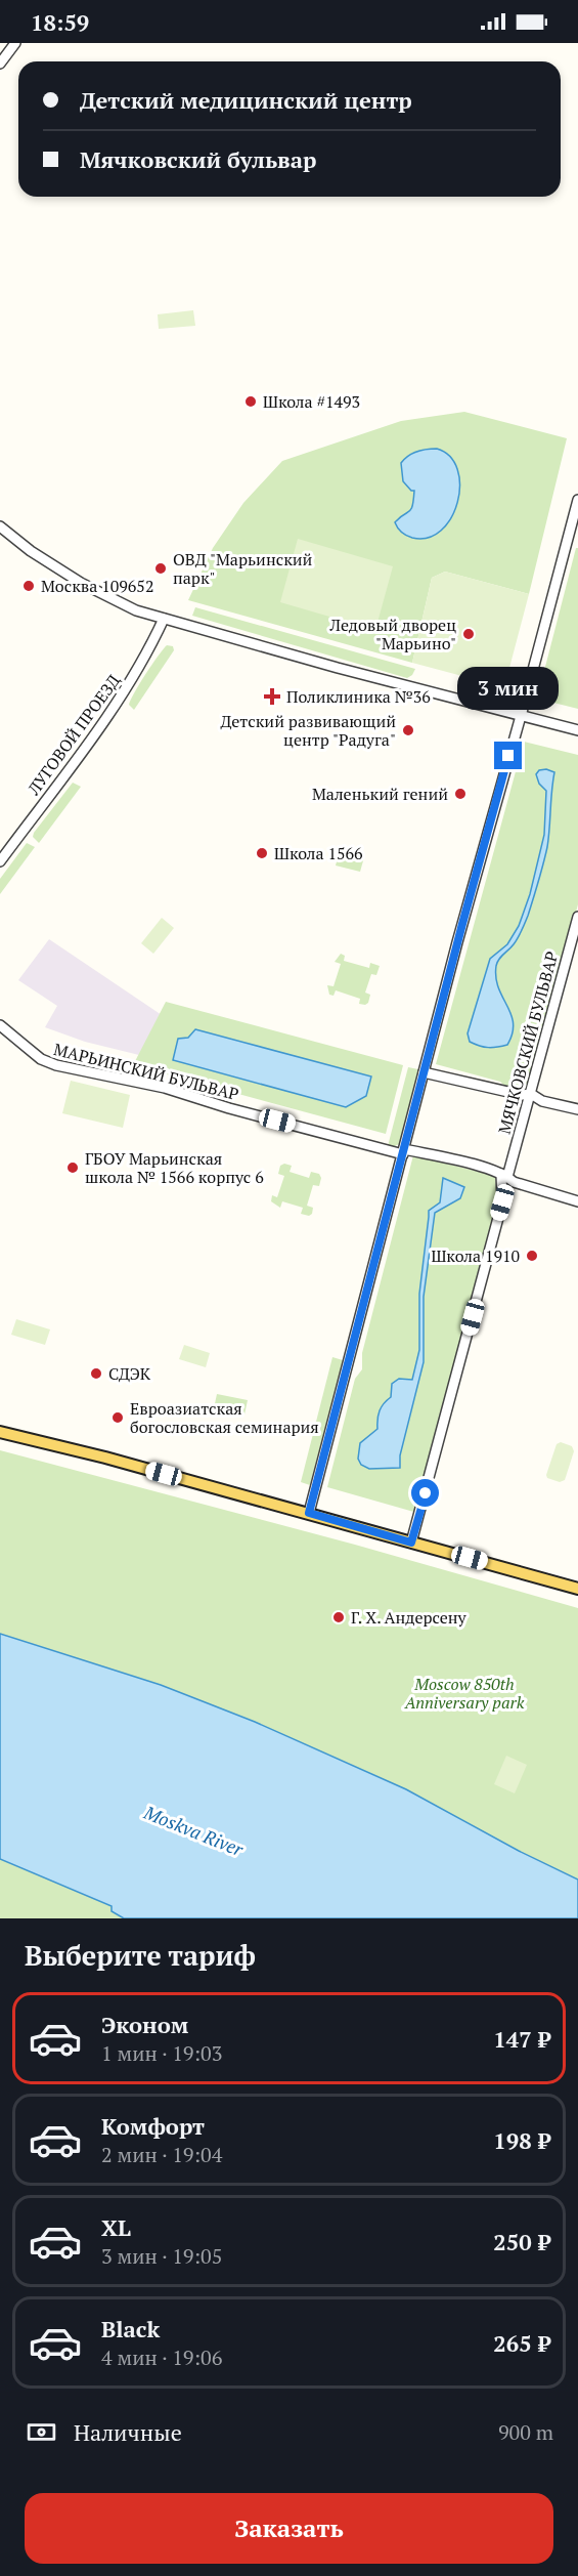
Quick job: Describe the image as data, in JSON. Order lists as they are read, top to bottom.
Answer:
{
  "streets": {
    "street": ["ЛУГОВОЙ ПРОЕЗД", "МЯЧКОВСКИЙ БУЛЬВАР", "МАРЬИНСКИЙ БУЛЬВАР"]
  },
  "crossings": [
    ["МЯЧКОВСКИЙ БУЛЬВАР", "МАРЬИНСКИЙ БУЛЬВАР"]
  ],
  "water": ["Moskva River"],
  "parks": ["Moscow 850th Anniversary park"],
  "places": {
    "other": [
      "Школа #1493",
      "ОВД \"Марьинский парк\"",
      "Москва 109652",
      "Ледовый дворец \"Марьино\"",
      "Детский развивающий центр \"Радуга\"",
      "Маленький гений",
      "Школа 1566",
      "ГБОУ Марьинская школа № 1566 корпус 6",
      "Школа 1910",
      "СДЭК",
      "Евроазиатская богословская семинария",
      "Г. Х. Андерсену"
    ],
    "health": ["Поликлиника №36"]
  },
  "page": {
    "status": "18:59",
    "banner": ["Детский медицинский центр", "Мячковский бульвар"],
    "bubble": "3 мин",
    "heading": "Выберите тариф",
    "list": [
      {
        "name": "Эконом",
        "note": "1 мин · 19:03",
        "value": "147 ₽"
      },
      {
        "name": "Комфорт",
        "note": "2 мин · 19:04",
        "value": "198 ₽"
      },
      {
        "name": "XL",
        "note": "3 мин · 19:05",
        "value": "250 ₽"
      },
      {
        "name": "Black",
        "note": "4 мин · 19:06",
        "value": "265 ₽"
      }
    ],
    "pay": ["Наличные", "900 m"],
    "buttons": "Заказать"
  }
}
